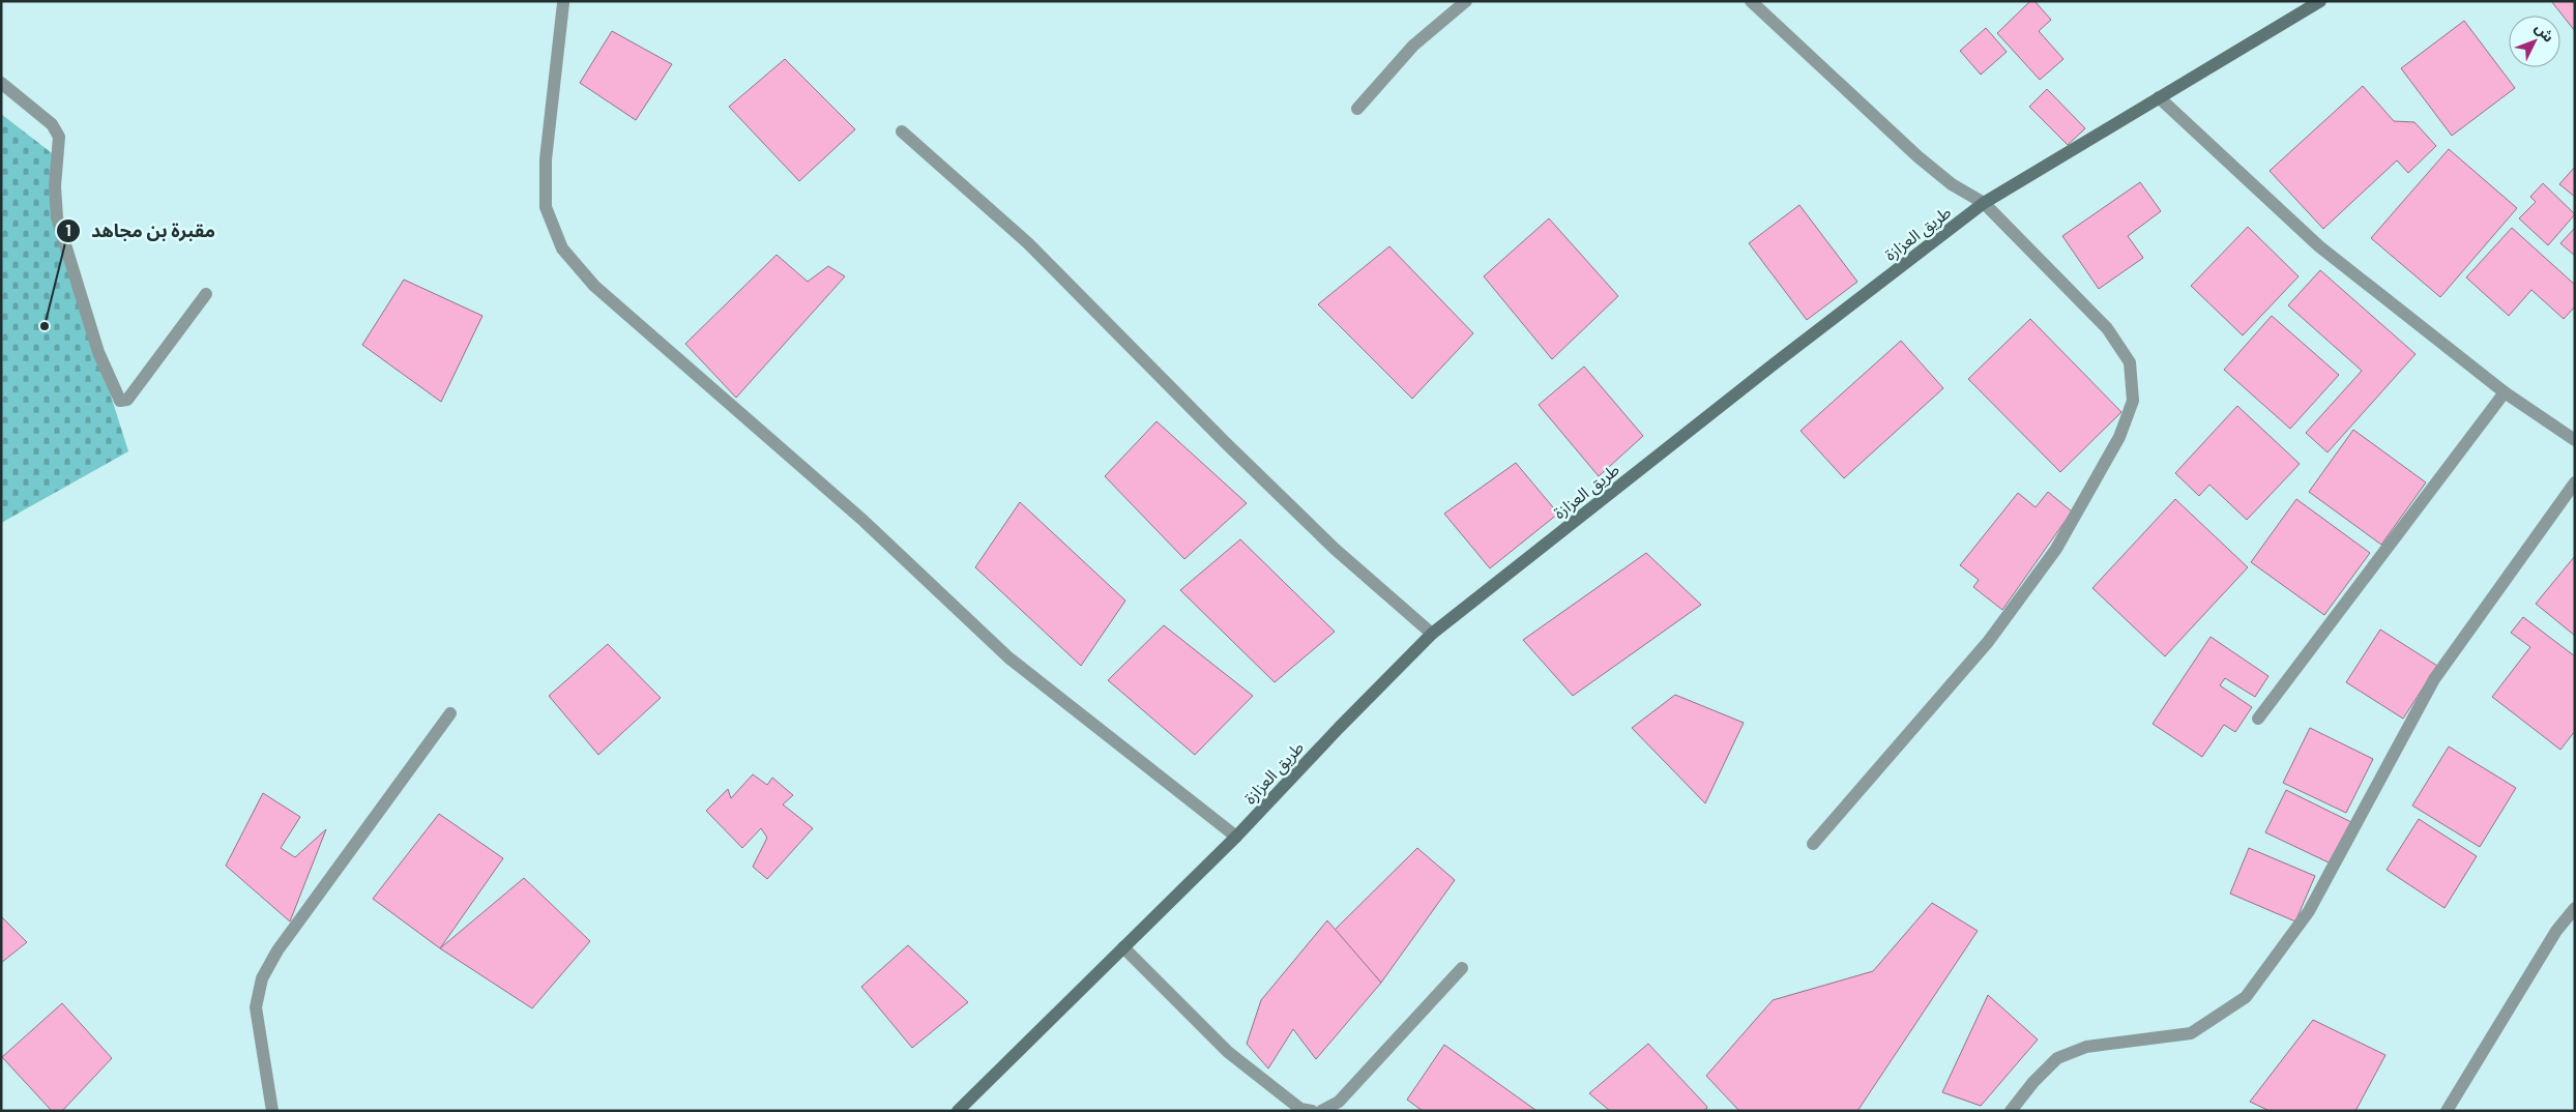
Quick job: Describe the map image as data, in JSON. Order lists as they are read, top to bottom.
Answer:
{
  "streets": {
    "street": ["طريق العزازة"]
  },
  "places": ["مقبرة بن مجاهد"],
  "north": "top right"
}
